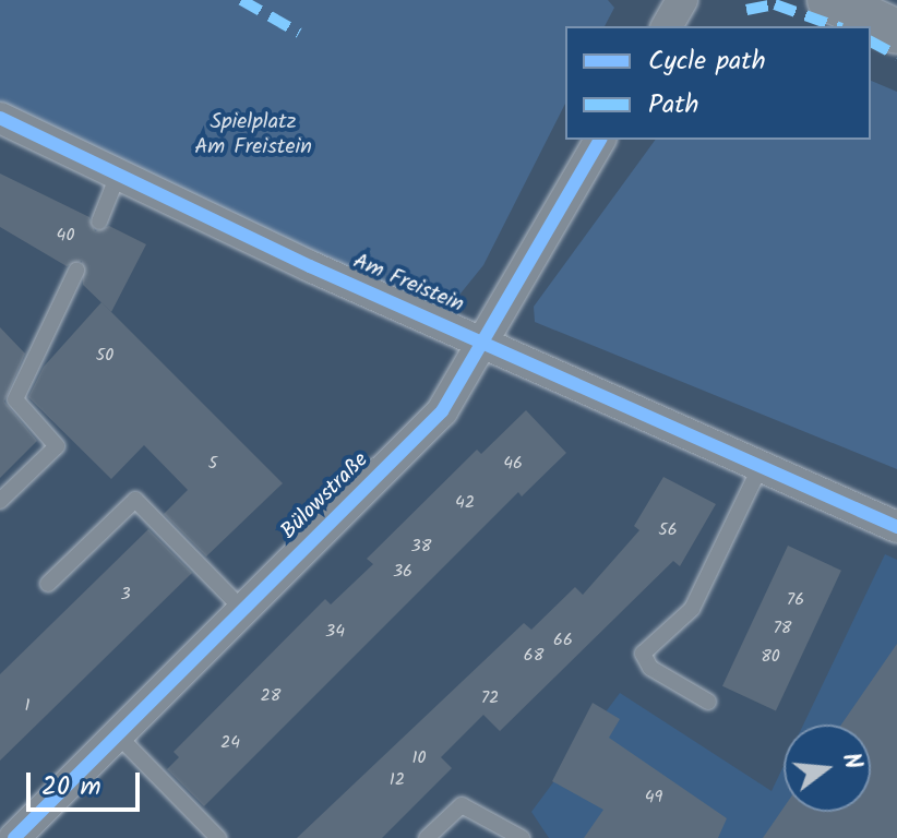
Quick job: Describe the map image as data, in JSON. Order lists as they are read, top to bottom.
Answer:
{
  "streets": {
    "street": ["Am Freistein", "Bülowstraße"]
  },
  "crossings": [
    ["Am Freistein", "Bülowstraße"]
  ],
  "parks": ["Spielplatz Am Freistein"],
  "house_numbers": [
    "40",
    "50",
    "5",
    "46",
    "42",
    "56",
    "38",
    "36",
    "3",
    "76",
    "78",
    "34",
    "66",
    "68",
    "80",
    "28",
    "72",
    "1",
    "24",
    "10",
    "12",
    "49"
  ],
  "legend": ["Cycle path", "Path"],
  "scale_bar": "20 m",
  "north": "right"
}
